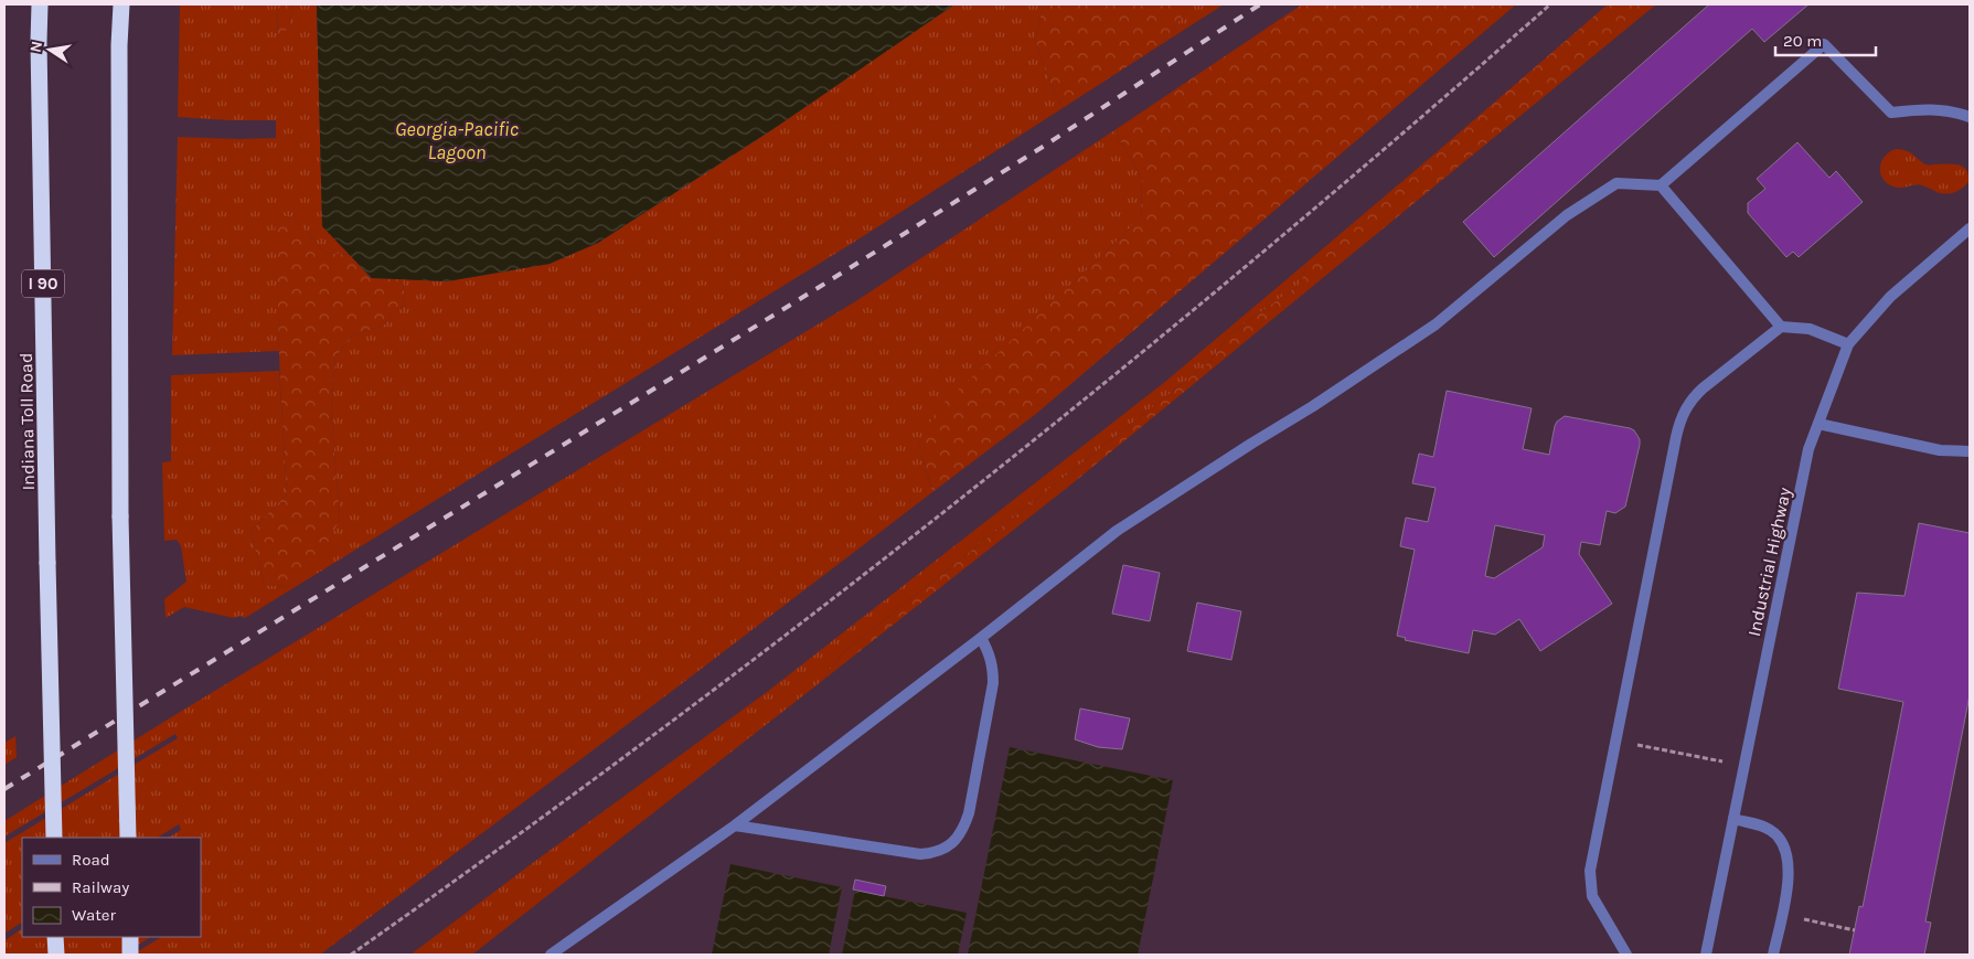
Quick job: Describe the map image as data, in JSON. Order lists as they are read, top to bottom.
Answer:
{
  "streets": {
    "highway": ["I 90", "Indiana Toll Road"],
    "street": ["Industrial Highway"]
  },
  "water": ["Georgia-Pacific Lagoon"],
  "legend": ["Road", "Railway", "Water"],
  "scale_bar": "20 m",
  "north": "left"
}
